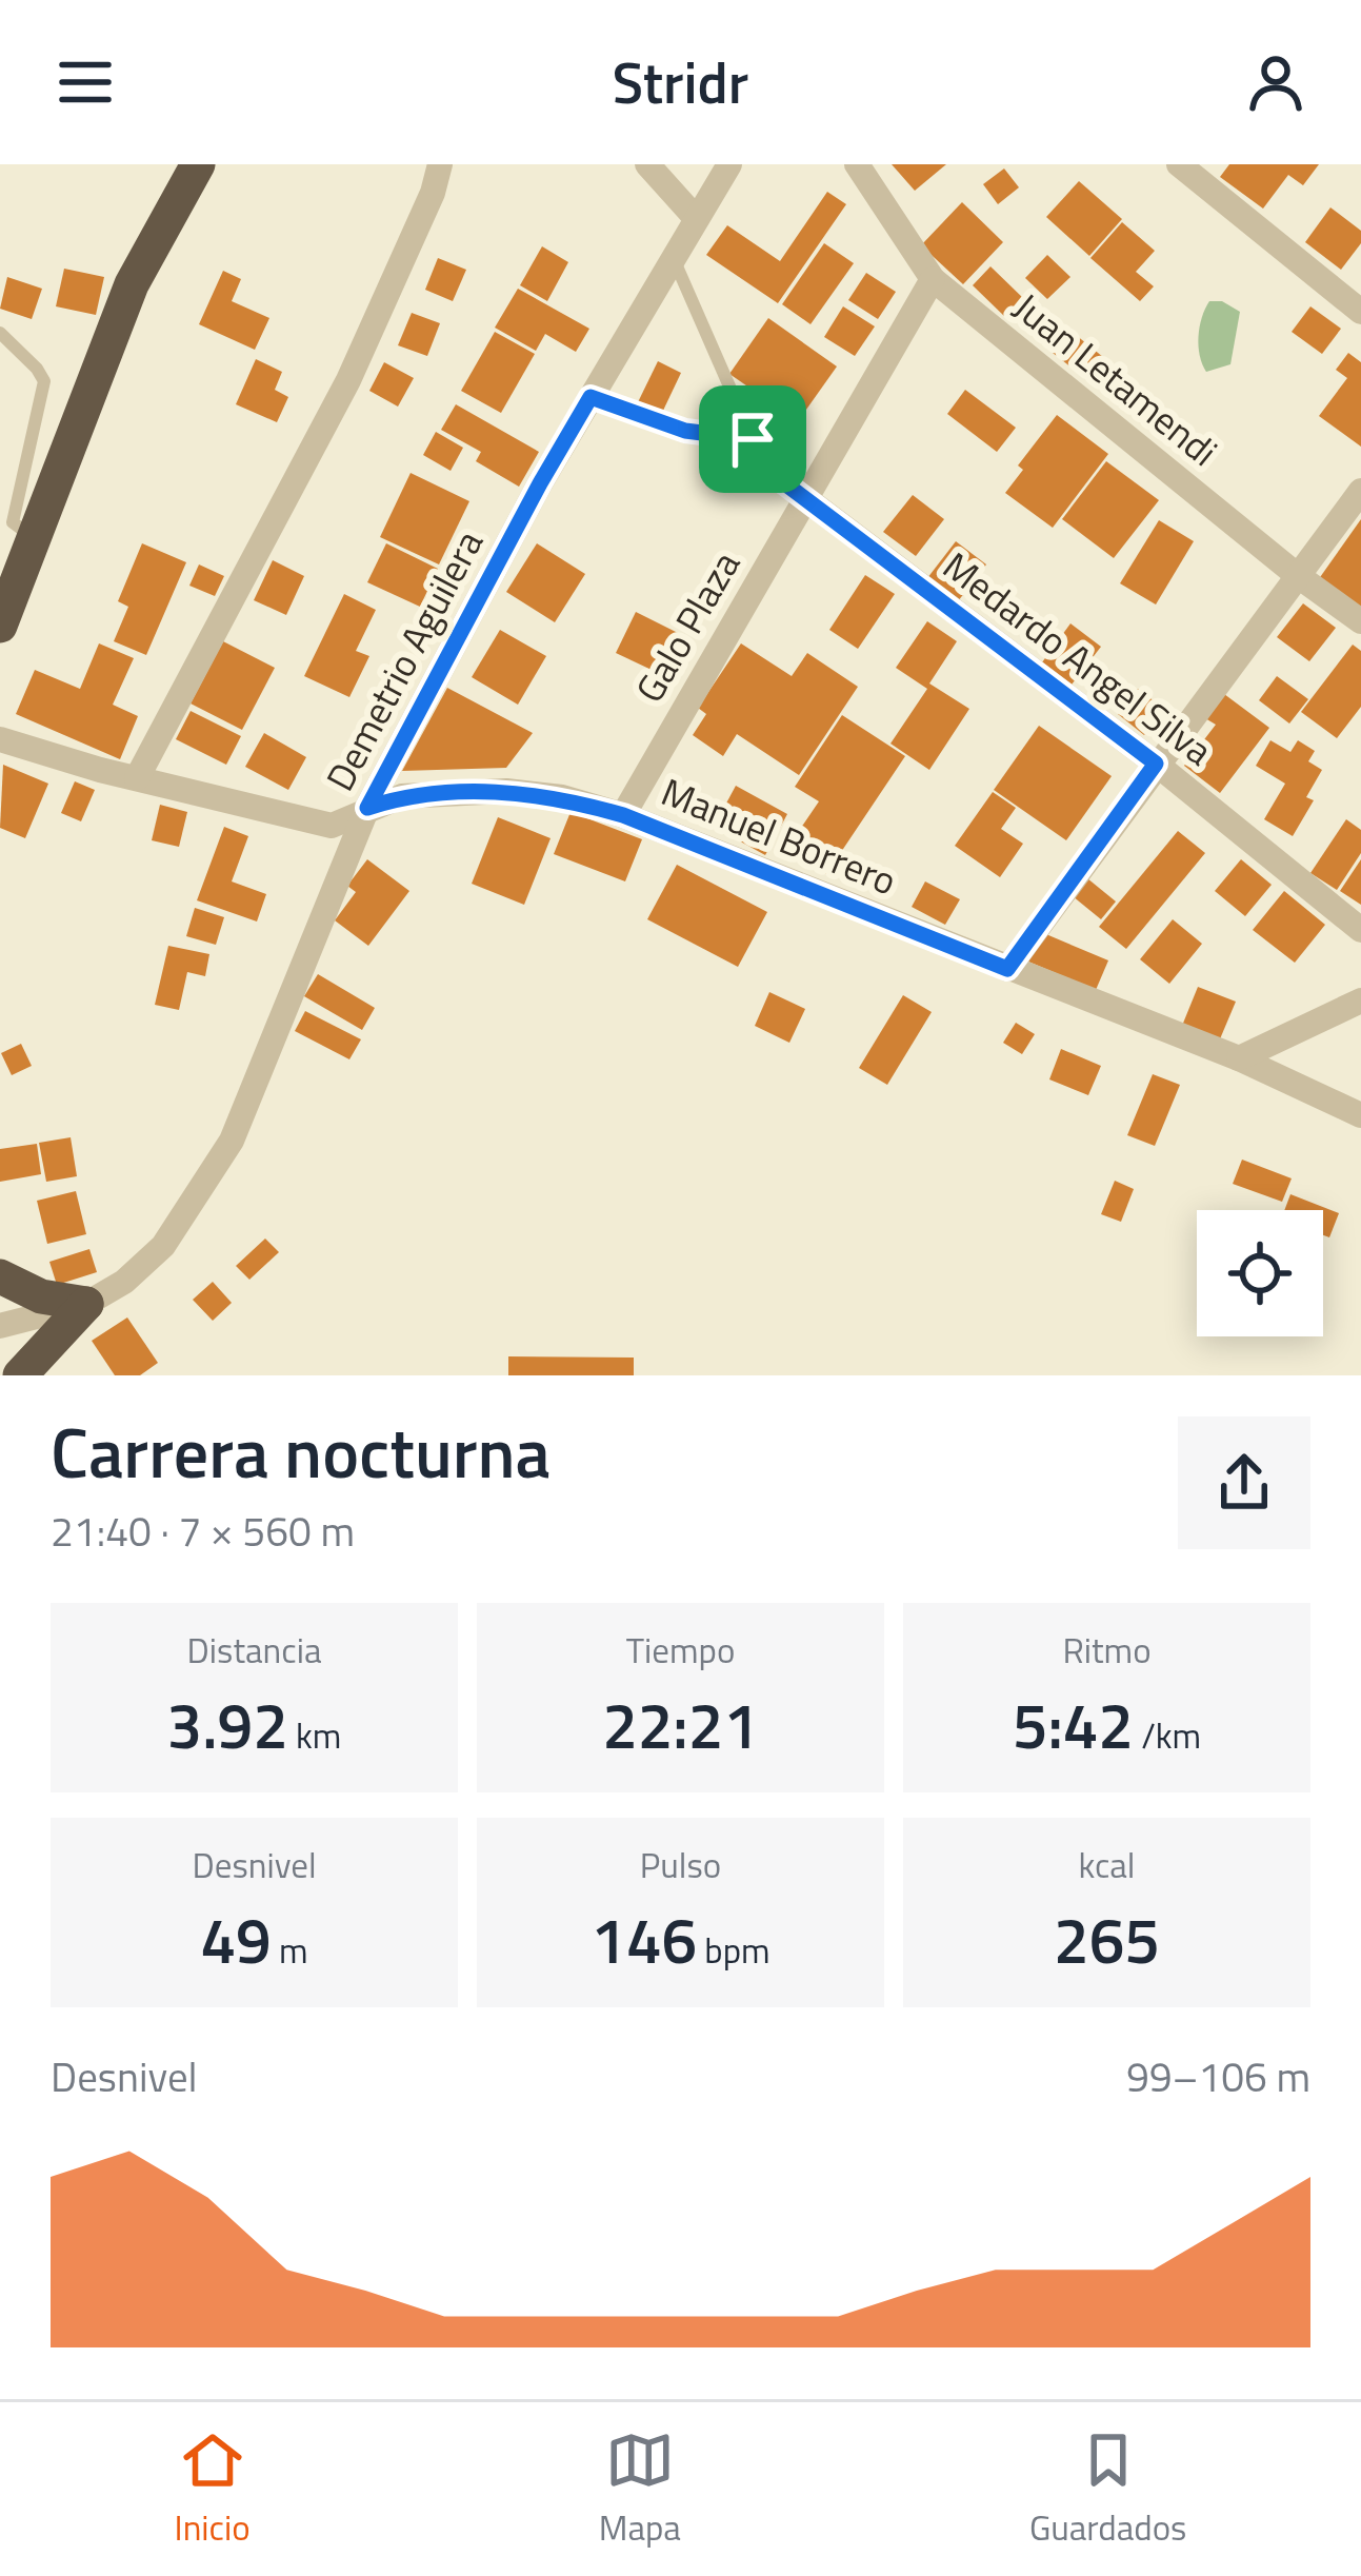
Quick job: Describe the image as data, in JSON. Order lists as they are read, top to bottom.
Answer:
{
  "streets": {
    "street": [
      "Juan Letamendi",
      "Galo Plaza",
      "Medardo Angel Silva",
      "Demetrio Aguilera",
      "Manuel Borrero"
    ]
  },
  "crossings": [
    ["Juan Letamendi", "Galo Plaza"],
    ["Galo Plaza", "Medardo Angel Silva"],
    ["Galo Plaza", "Manuel Borrero"],
    ["Demetrio Aguilera", "Manuel Borrero"]
  ],
  "page": {
    "header": "Stridr",
    "heading": ["Carrera nocturna", "21:40 · 7 × 560 m"],
    "stats": [
      ["Distancia", "3.92 km"],
      ["Tiempo", "22:21"],
      ["Ritmo", "5:42 /km"],
      ["Desnivel", "49 m"],
      ["Pulso", "146 bpm"],
      ["kcal", "265"]
    ],
    "chart": ["Desnivel", "99–106 m"],
    "tabs": ["Inicio", "Mapa", "Guardados"]
  }
}
